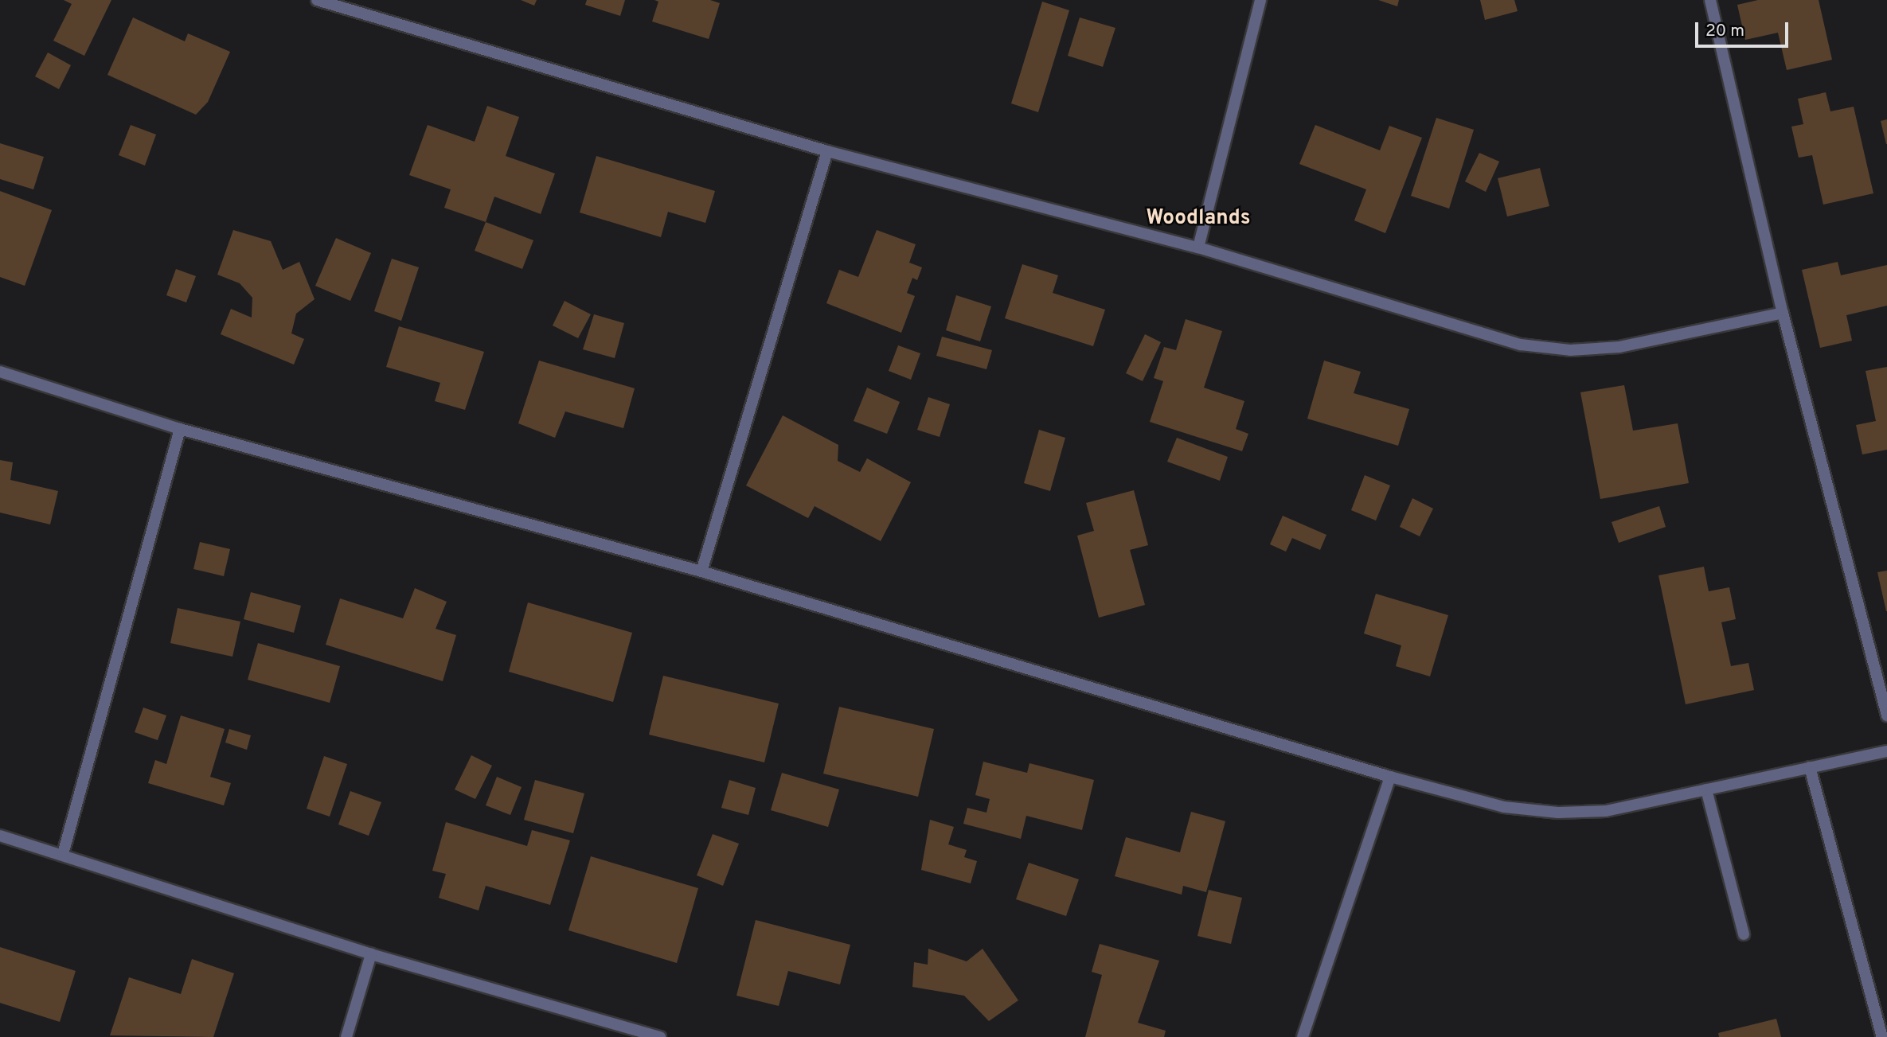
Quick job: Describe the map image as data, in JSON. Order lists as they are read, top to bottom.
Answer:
{
  "districts": ["Woodlands"],
  "scale_bar": "20 m"
}
